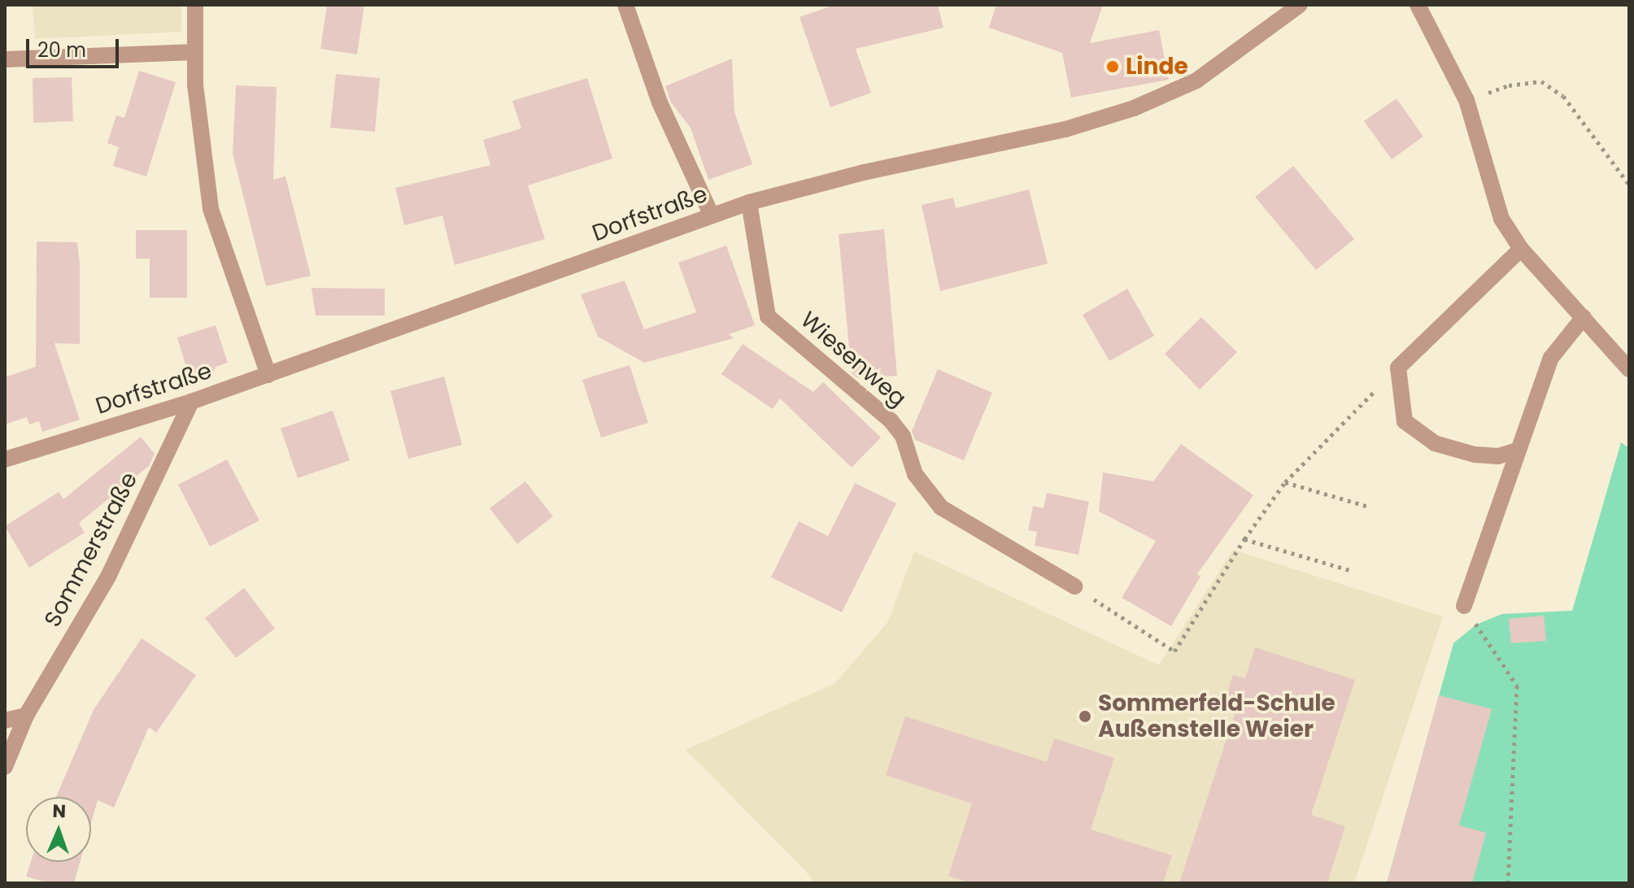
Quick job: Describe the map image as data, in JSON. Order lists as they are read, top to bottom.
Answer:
{
  "streets": {
    "street": ["Dorfstraße", "Wiesenweg", "Sommerstraße"]
  },
  "crossings": [
    ["Dorfstraße", "Wiesenweg"],
    ["Dorfstraße", "Sommerstraße"]
  ],
  "places": ["Linde", "Sommerfeld-Schule Außenstelle Weier"],
  "scale_bar": "20 m",
  "north": "top"
}
